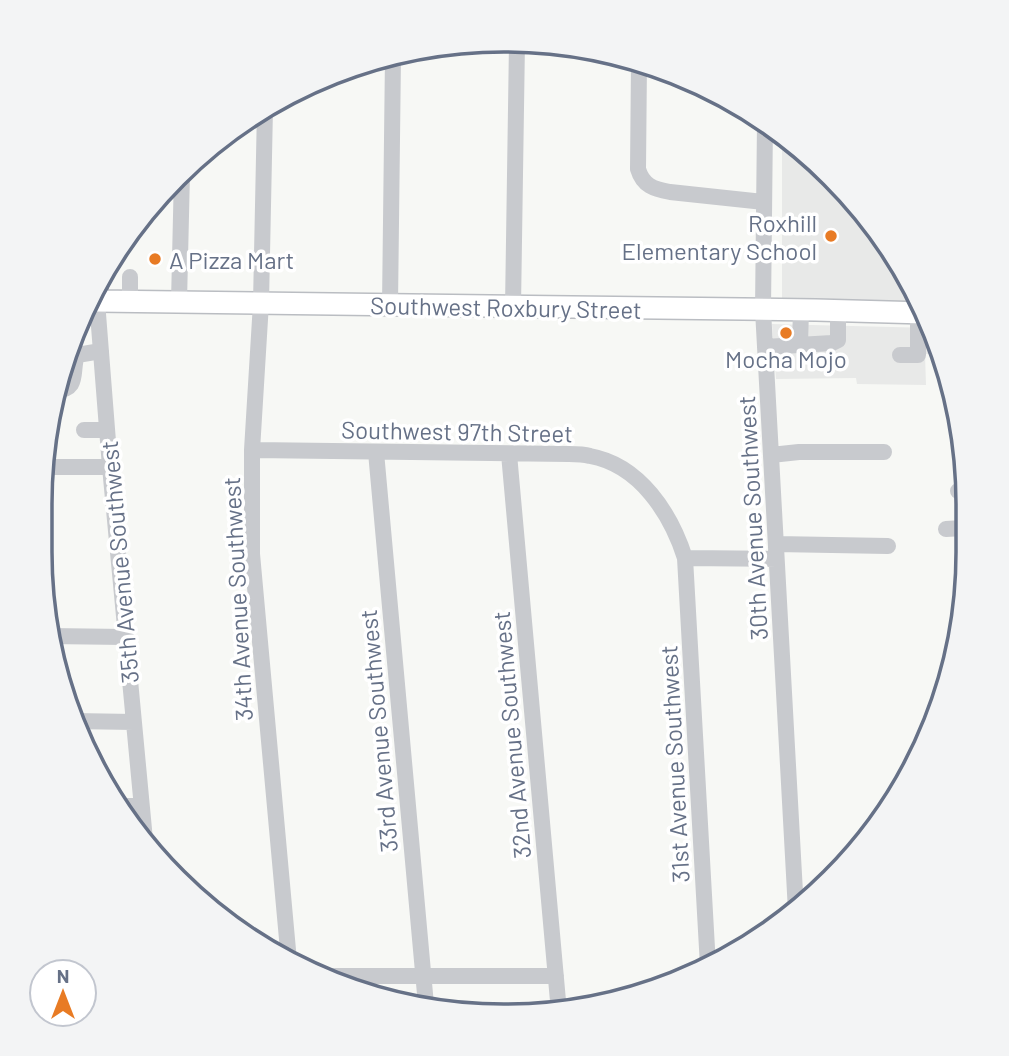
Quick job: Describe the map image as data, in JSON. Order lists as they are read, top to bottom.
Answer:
{
  "streets": {
    "main road": ["Southwest Roxbury Street"],
    "street": [
      "Southwest 97th Street",
      "30th Avenue Southwest",
      "35th Avenue Southwest",
      "34th Avenue Southwest",
      "33rd Avenue Southwest",
      "32nd Avenue Southwest",
      "31st Avenue Southwest"
    ]
  },
  "crossings": [
    ["Southwest Roxbury Street", "30th Avenue Southwest"],
    ["Southwest Roxbury Street", "34th Avenue Southwest"],
    ["Southwest 97th Street", "34th Avenue Southwest"],
    ["Southwest 97th Street", "33rd Avenue Southwest"],
    ["Southwest 97th Street", "32nd Avenue Southwest"],
    ["Southwest 97th Street", "31st Avenue Southwest"]
  ],
  "places": ["Roxhill Elementary School", "A Pizza Mart", "Mocha Mojo"],
  "north": "top"
}
